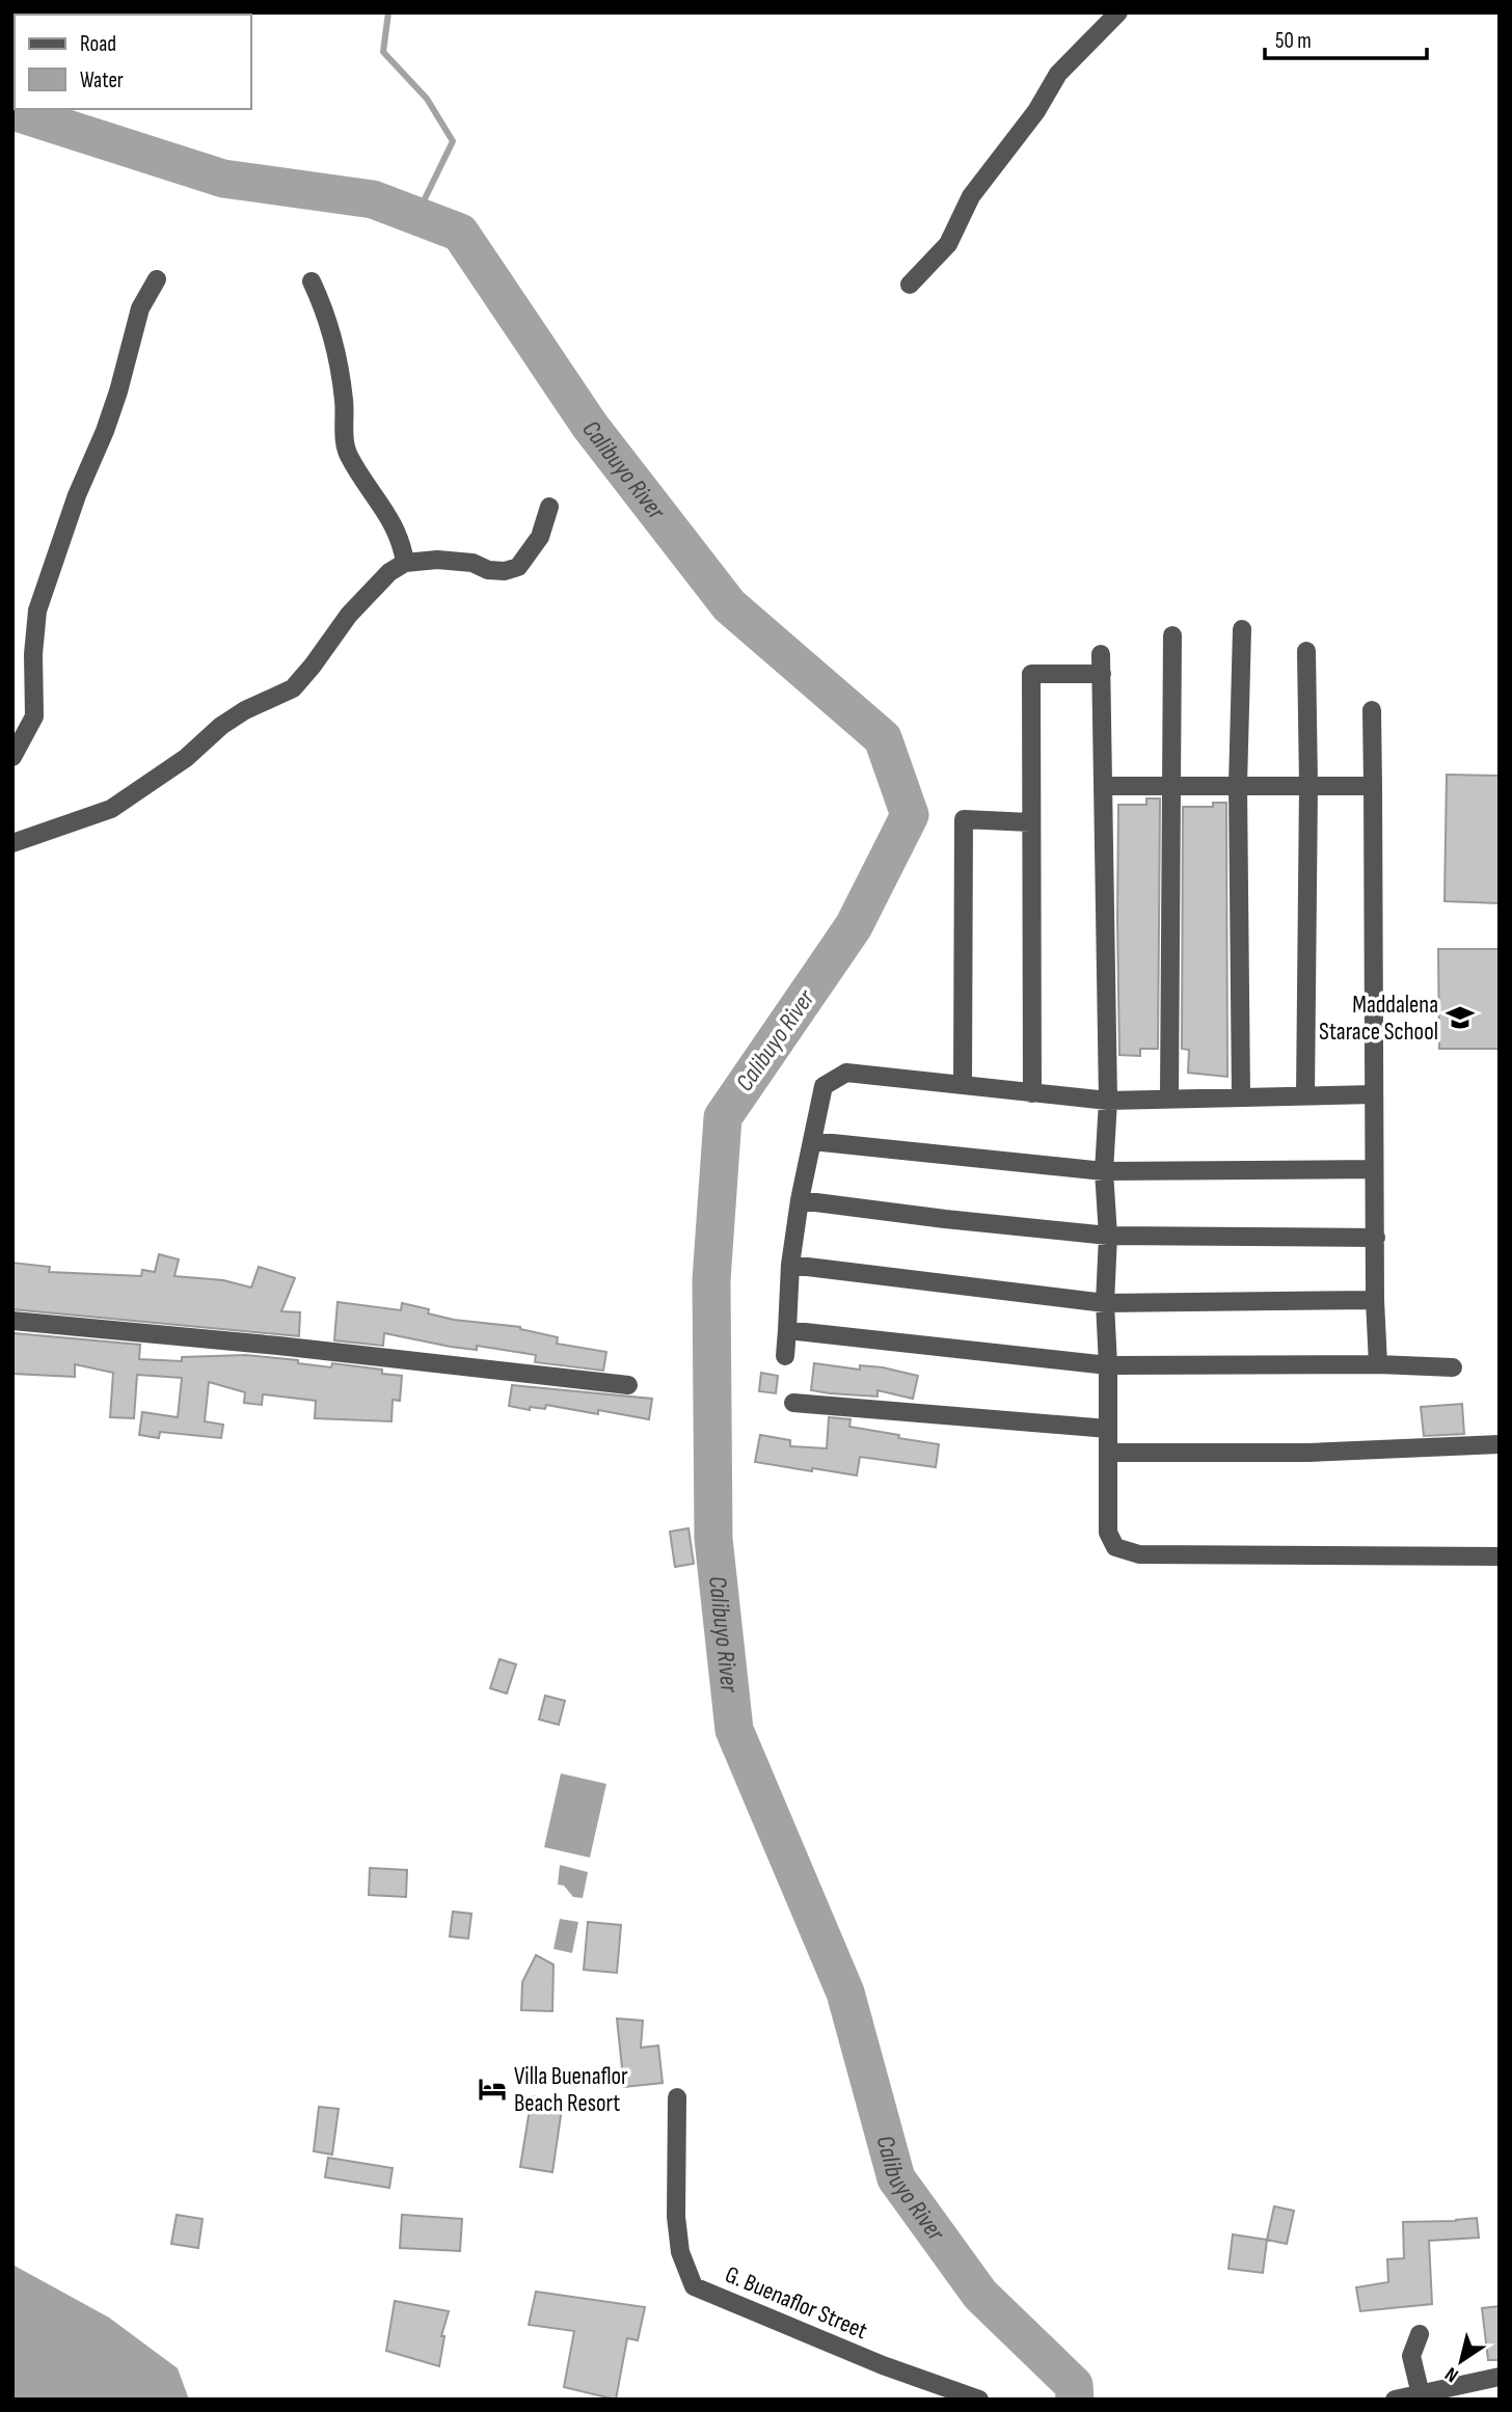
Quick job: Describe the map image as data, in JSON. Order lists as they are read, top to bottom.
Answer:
{
  "streets": {
    "street": ["G. Buenaflor Street"]
  },
  "water": ["Calibuyo River"],
  "places": {
    "school or university": ["Maddalena Starace School"],
    "hotel": ["Villa Buenaflor Beach Resort"]
  },
  "legend": ["Road", "Water"],
  "scale_bar": "50 m",
  "north": "bottom left"
}
